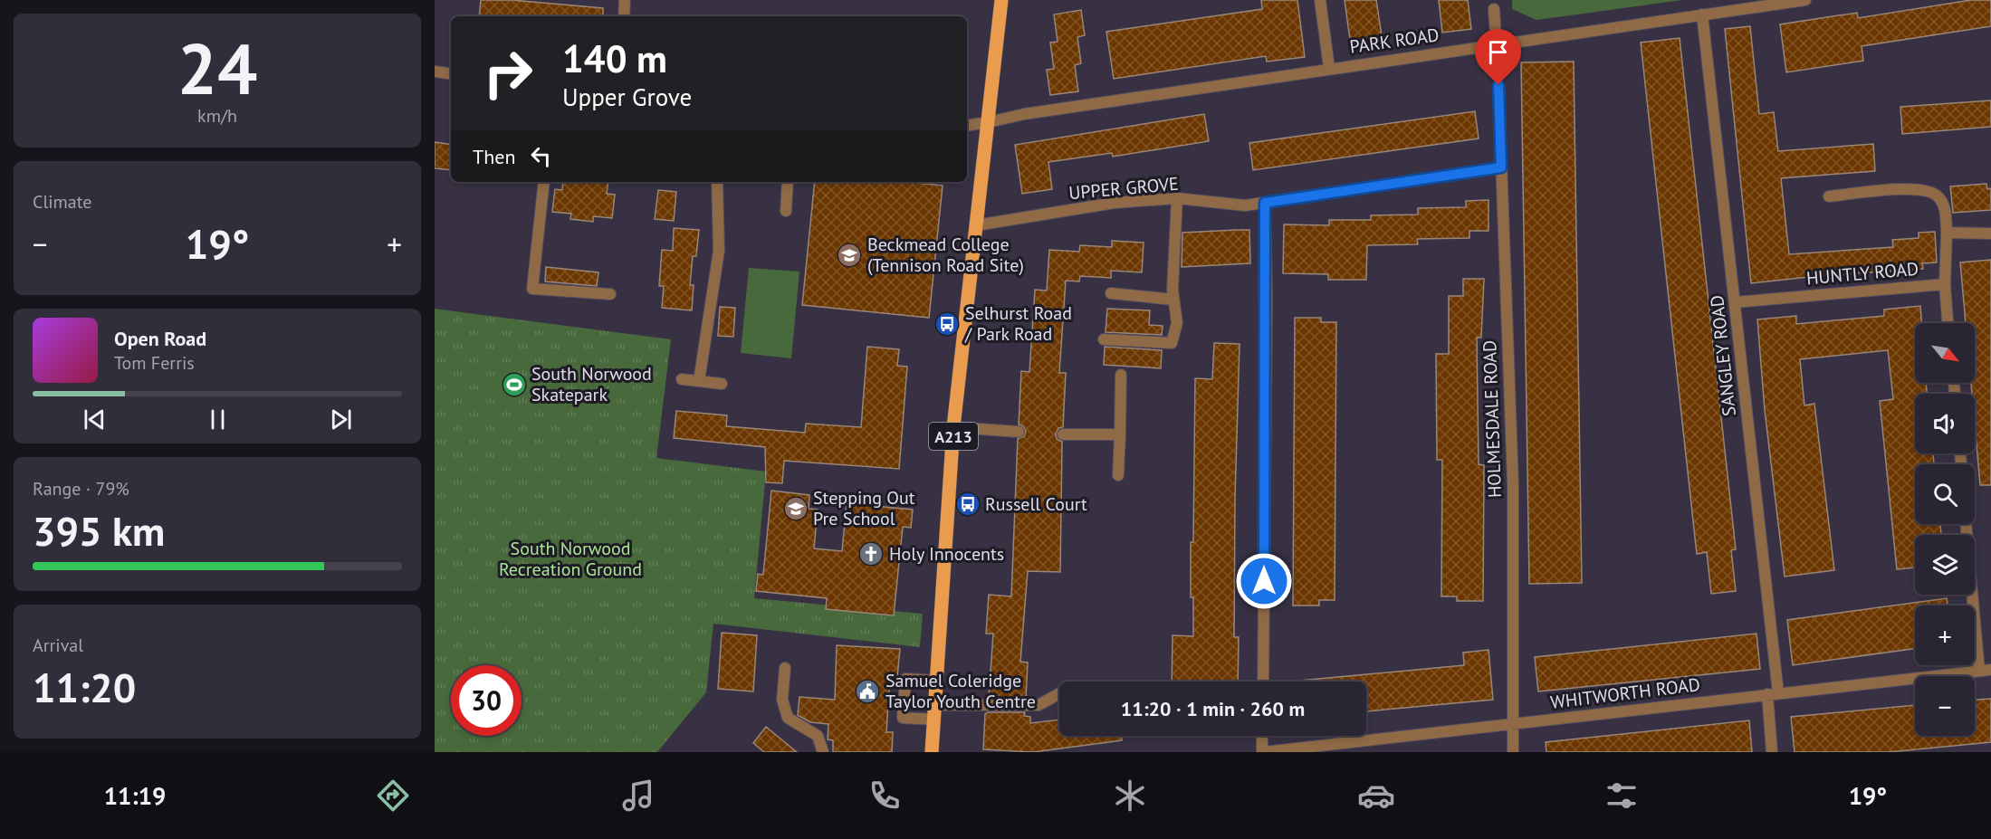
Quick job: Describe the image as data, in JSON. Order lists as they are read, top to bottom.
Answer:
{
  "streets": {
    "main road": ["A213"],
    "street": [
      "PARK ROAD",
      "UPPER GROVE",
      "HUNTLY ROAD",
      "SANGLEY ROAD",
      "HOLMESDALE ROAD",
      "WHITWORTH ROAD"
    ]
  },
  "crossings": [
    ["PARK ROAD", "SANGLEY ROAD"],
    ["PARK ROAD", "HOLMESDALE ROAD"],
    ["PARK ROAD", "A213"],
    ["UPPER GROVE", "HOLMESDALE ROAD"],
    ["UPPER GROVE", "A213"],
    ["HUNTLY ROAD", "SANGLEY ROAD"],
    ["SANGLEY ROAD", "WHITWORTH ROAD"],
    ["HOLMESDALE ROAD", "WHITWORTH ROAD"]
  ],
  "parks": ["South Norwood Recreation Ground"],
  "places": {
    "school or university": ["Beckmead College (Tennison Road Site)", "Stepping Out Pre School"],
    "bus stop": ["Selhurst Road / Park Road", "Russell Court"],
    "sports": ["South Norwood Skatepark"],
    "church": ["Holy Innocents"],
    "public building": ["Samuel Coleridge Taylor Youth Centre"]
  },
  "north": "bottom right",
  "page": {
    "tile": [
      ["24", "km/h"],
      "Climate",
      ["Range · 79%", "395 km"],
      ["Arrival", "11:20"]
    ],
    "turn": ["140 m", "Upper Grove"],
    "then": "Then",
    "heat": ["−", "19°", "+"],
    "song": ["Open Road", "Tom Ferris"],
    "map_buttons": ["+", "−"],
    "limit": "30",
    "trip": "11:20 · 1 min · 260 m",
    "tabs": ["11:19", "19°"]
  }
}
